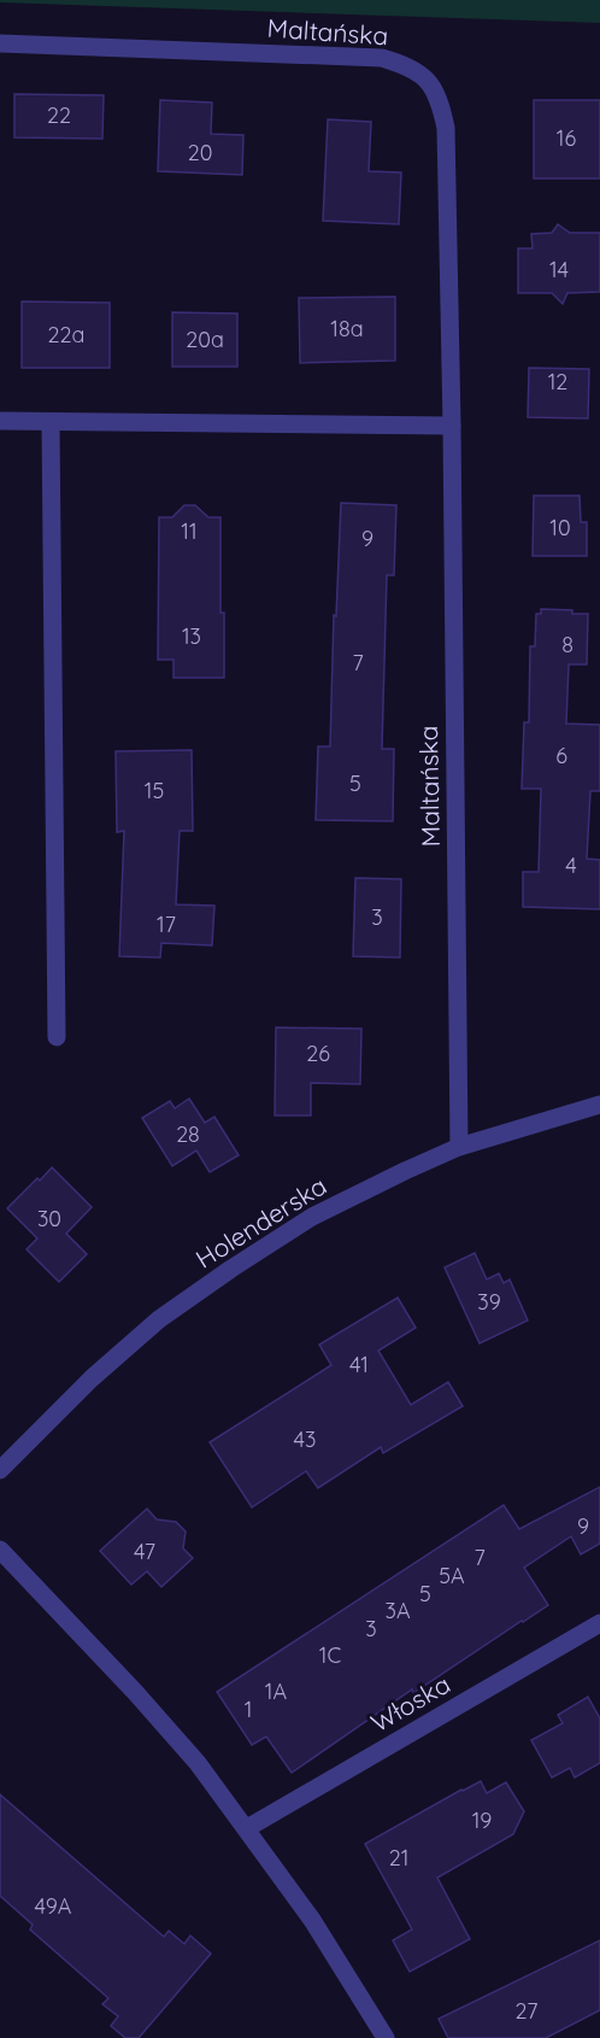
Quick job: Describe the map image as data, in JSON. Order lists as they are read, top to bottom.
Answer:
{
  "streets": {
    "street": ["Maltańska", "Holenderska", "Włoska"]
  },
  "crossings": [
    ["Maltańska", "Holenderska"]
  ],
  "house_numbers": [
    "22",
    "16",
    "20",
    "14",
    "18a",
    "22a",
    "20a",
    "12",
    "10",
    "11",
    "9",
    "13",
    "8",
    "7",
    "6",
    "5",
    "15",
    "4",
    "3",
    "17",
    "26",
    "28",
    "30",
    "39",
    "41",
    "43",
    "9",
    "47",
    "7",
    "5A",
    "5",
    "3A",
    "3",
    "1C",
    "1A",
    "1",
    "19",
    "21",
    "49A",
    "27"
  ]
}
